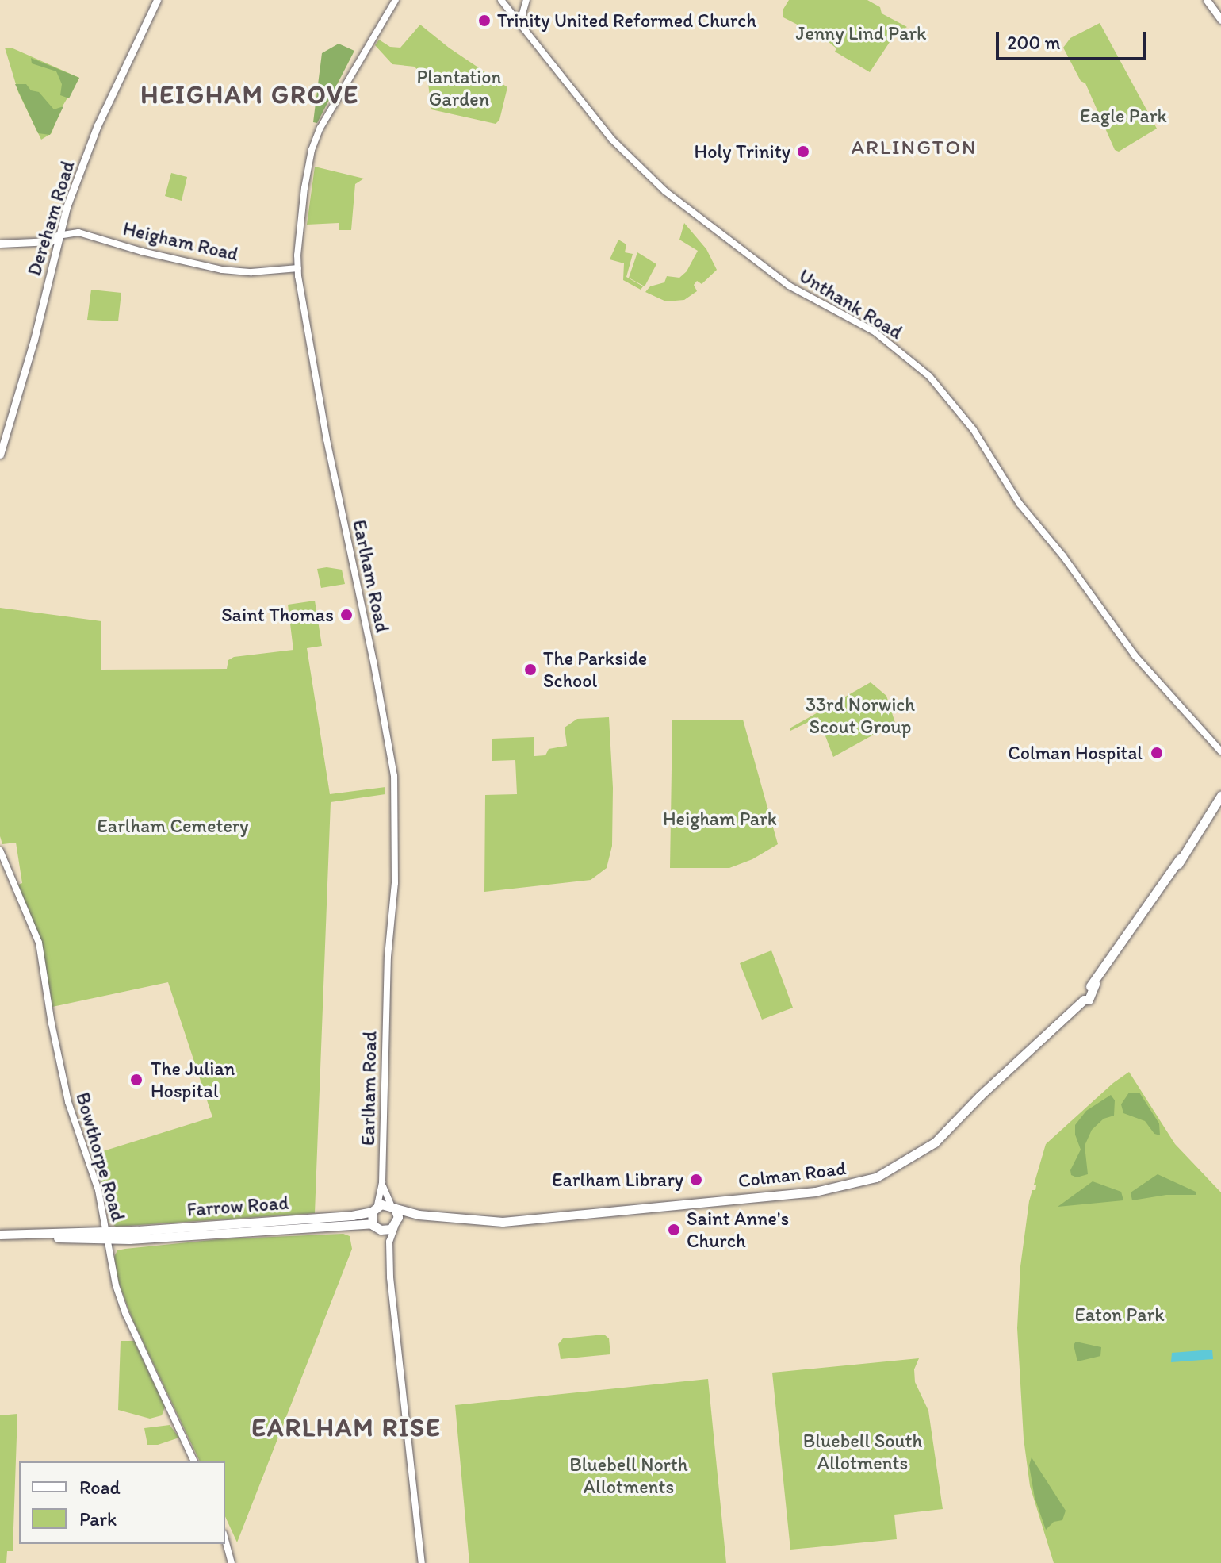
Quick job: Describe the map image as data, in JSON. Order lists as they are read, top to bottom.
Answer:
{
  "streets": {
    "highway": ["Colman Road", "Farrow Road"],
    "main road": ["Dereham Road"],
    "street": [
      "Heigham Road",
      "Unthank Road",
      "Earlham Road",
      "Bowthorpe Road"
    ]
  },
  "crossings": [
    ["Dereham Road", "Heigham Road"],
    ["Heigham Road", "Earlham Road"],
    ["Earlham Road", "Colman Road"],
    ["Earlham Road", "Farrow Road"],
    ["Bowthorpe Road", "Farrow Road"],
    ["Colman Road", "Farrow Road"]
  ],
  "districts": ["HEIGHAM GROVE", "ARLINGTON", "EARLHAM RISE"],
  "parks": [
    "Jenny Lind Park",
    "Plantation Garden",
    "Eagle Park",
    "33rd Norwich Scout Group",
    "Heigham Park",
    "Earlham Cemetery",
    "Eaton Park",
    "Bluebell South Allotments",
    "Bluebell North Allotments"
  ],
  "places": [
    "Trinity United Reformed Church",
    "Holy Trinity",
    "Saint Thomas",
    "The Parkside School",
    "Colman Hospital",
    "The Julian Hospital",
    "Earlham Library",
    "Saint Anne's Church"
  ],
  "legend": ["Road", "Park"],
  "scale_bar": "200 m"
}
